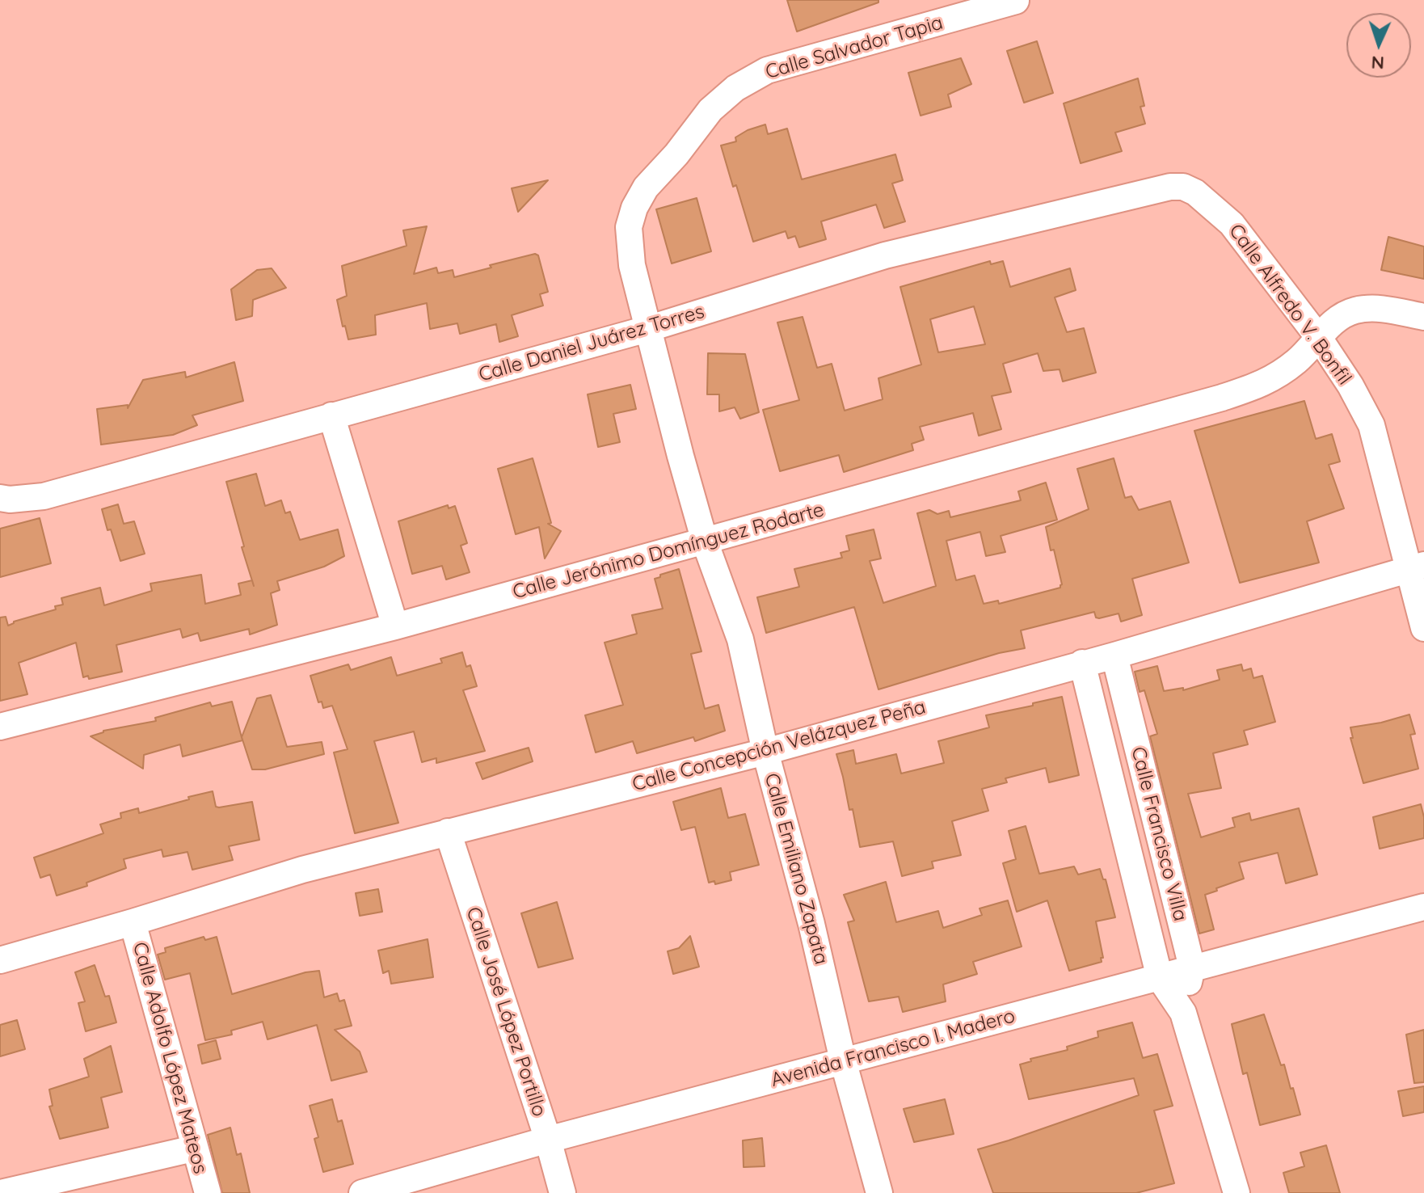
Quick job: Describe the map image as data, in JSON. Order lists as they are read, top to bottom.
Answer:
{
  "streets": {
    "street": [
      "Calle Salvador Tapia",
      "Calle Alfredo V. Bonfil",
      "Calle Daniel Juárez Torres",
      "Calle Jerónimo Domínguez Rodarte",
      "Calle Concepción Velázquez Peña",
      "Calle Francisco Villa",
      "Calle Emiliano Zapata",
      "Calle José López Portillo",
      "Avenida Francisco I. Madero",
      "Calle Adolfo López Mateos"
    ]
  },
  "crossings": [
    ["Calle Salvador Tapia", "Calle Emiliano Zapata"],
    ["Calle Alfredo V. Bonfil", "Calle Daniel Juárez Torres"],
    ["Calle Alfredo V. Bonfil", "Calle Jerónimo Domínguez Rodarte"],
    ["Calle Alfredo V. Bonfil", "Calle Concepción Velázquez Peña"],
    ["Calle Daniel Juárez Torres", "Calle Emiliano Zapata"],
    ["Calle Jerónimo Domínguez Rodarte", "Calle Emiliano Zapata"],
    ["Calle Concepción Velázquez Peña", "Calle Francisco Villa"],
    ["Calle Concepción Velázquez Peña", "Calle Emiliano Zapata"],
    ["Calle Concepción Velázquez Peña", "Calle José López Portillo"],
    ["Calle Concepción Velázquez Peña", "Calle Adolfo López Mateos"],
    ["Calle Francisco Villa", "Avenida Francisco I. Madero"],
    ["Calle Emiliano Zapata", "Avenida Francisco I. Madero"],
    ["Calle José López Portillo", "Avenida Francisco I. Madero"]
  ],
  "north": "bottom"
}
